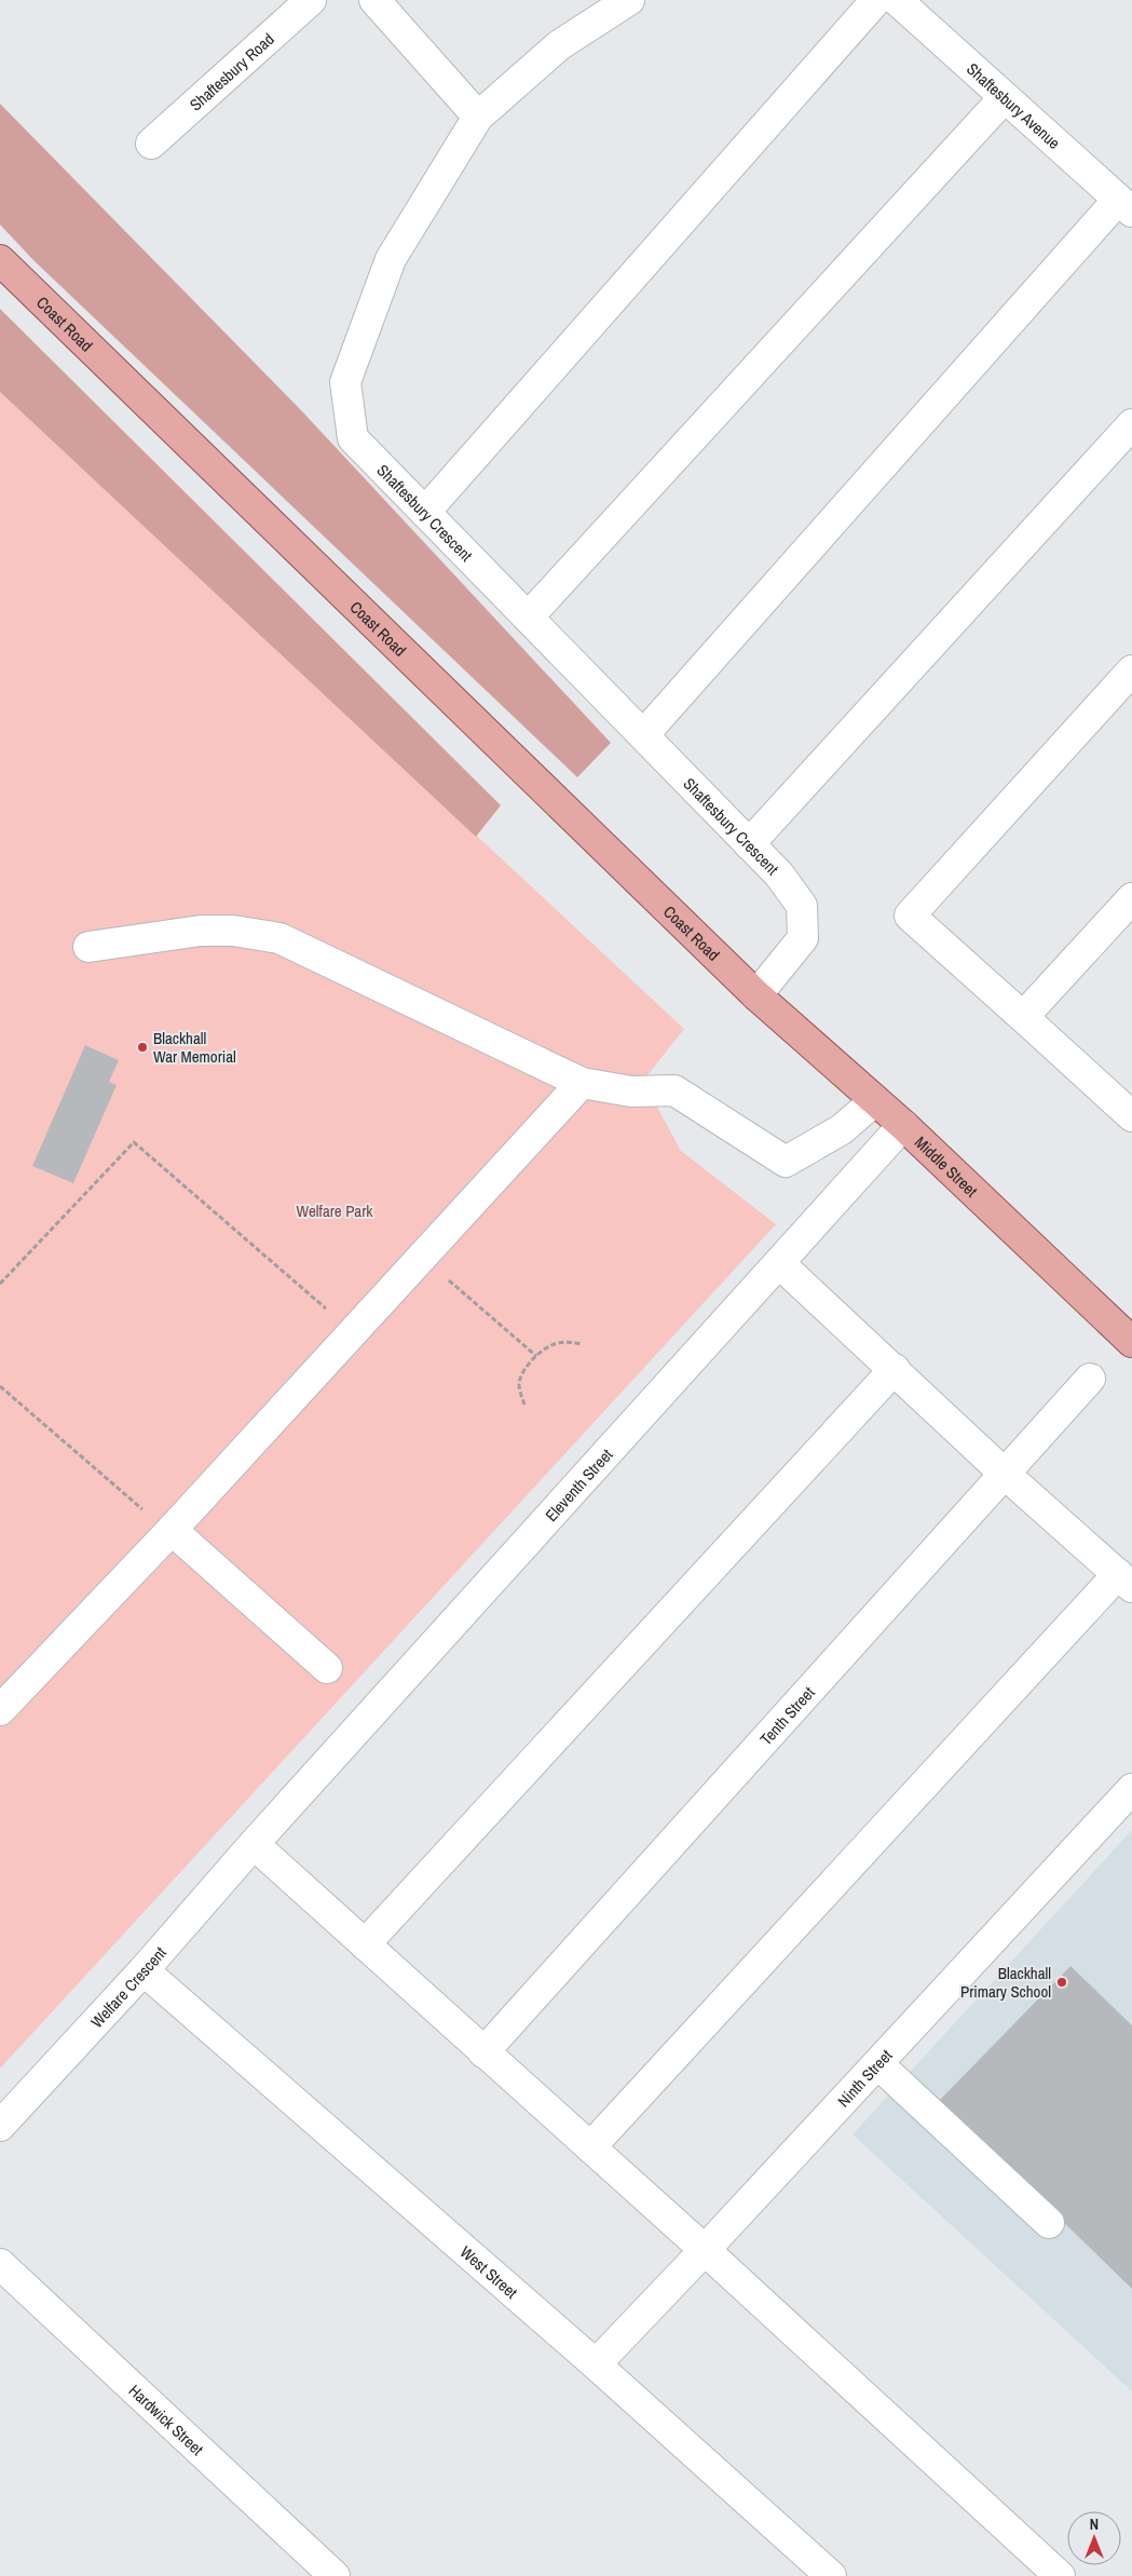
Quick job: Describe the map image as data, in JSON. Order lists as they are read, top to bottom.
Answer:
{
  "streets": {
    "main road": ["Coast Road", "Middle Street"],
    "street": [
      "Shaftesbury Road",
      "Shaftesbury Avenue",
      "Shaftesbury Crescent",
      "Eleventh Street",
      "Tenth Street",
      "Welfare Crescent",
      "Ninth Street",
      "West Street",
      "Hardwick Street"
    ]
  },
  "crossings": [
    ["Coast Road", "Shaftesbury Crescent"],
    ["Coast Road", "Middle Street"],
    ["Shaftesbury Crescent", "Middle Street"],
    ["Middle Street", "Eleventh Street"],
    ["Eleventh Street", "Welfare Crescent"],
    ["Welfare Crescent", "West Street"],
    ["Ninth Street", "West Street"]
  ],
  "parks": ["Welfare Park"],
  "places": ["Blackhall War Memorial", "Blackhall Primary School"],
  "north": "top"
}
